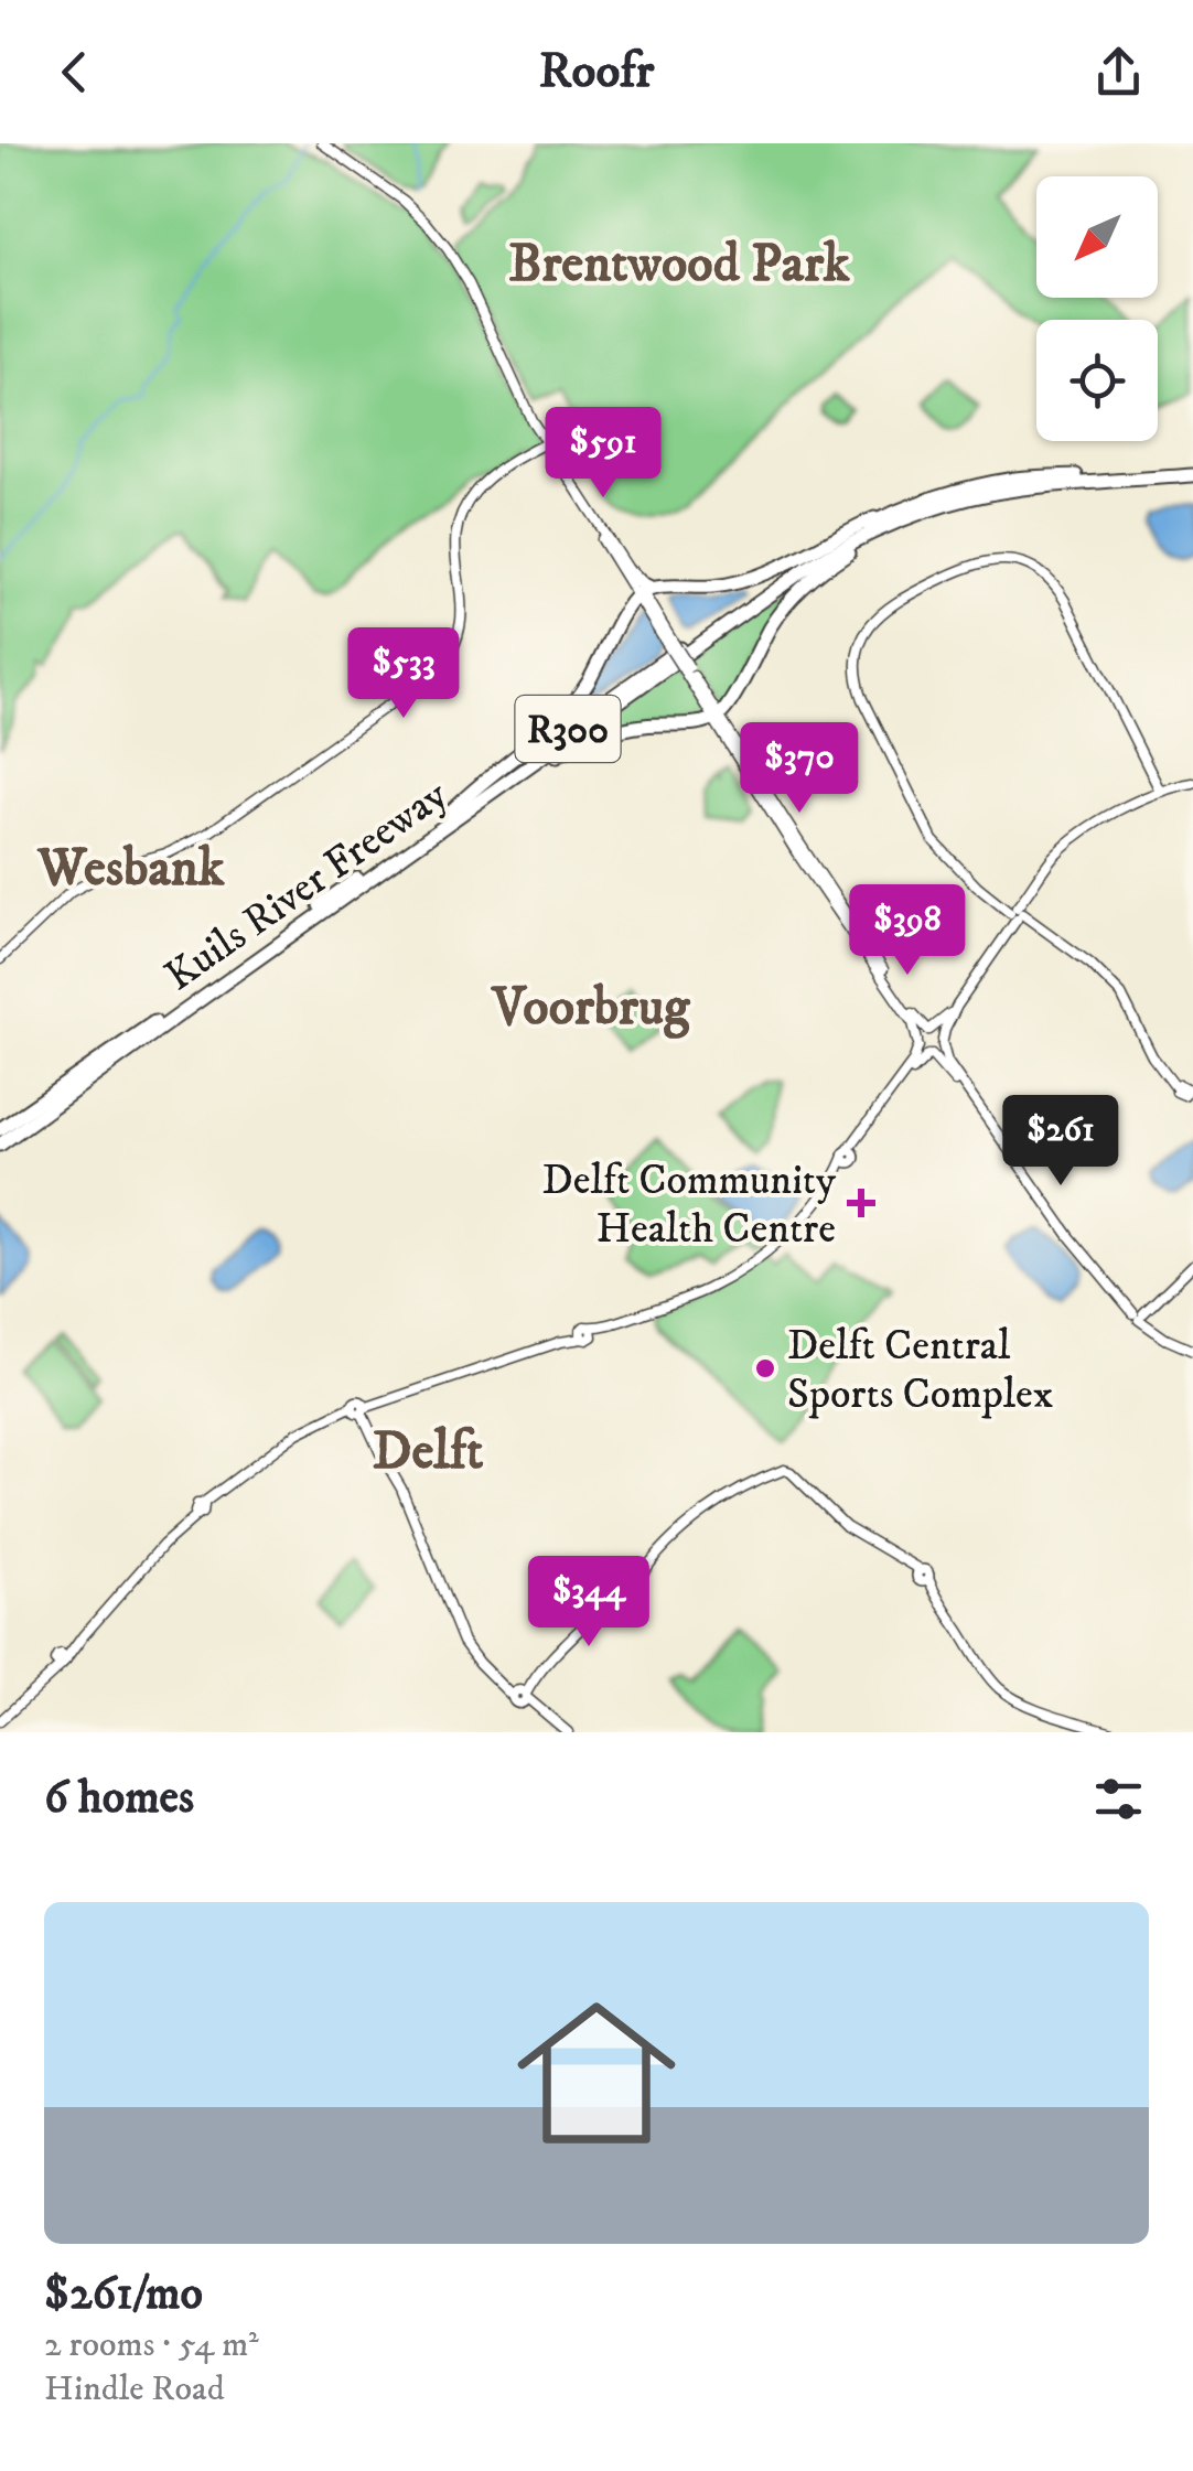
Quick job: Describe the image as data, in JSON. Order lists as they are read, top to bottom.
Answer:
{
  "streets": {
    "highway": ["R300", "Kuils River Freeway"]
  },
  "districts": [
    "Brentwood Park",
    "Wesbank",
    "Voorbrug",
    "Delft"
  ],
  "places": {
    "health": ["Delft Community Health Centre"],
    "other": ["Delft Central Sports Complex"]
  },
  "north": "bottom left",
  "page": {
    "header": "Roofr",
    "price": [
      "$591",
      "$533",
      "$370",
      "$398",
      "$261",
      "$344"
    ],
    "heading": "6 homes",
    "list": [
      {
        "name": "$261/mo",
        "note": "2 rooms · 54 m² · Hindle Road"
      }
    ]
  }
}
